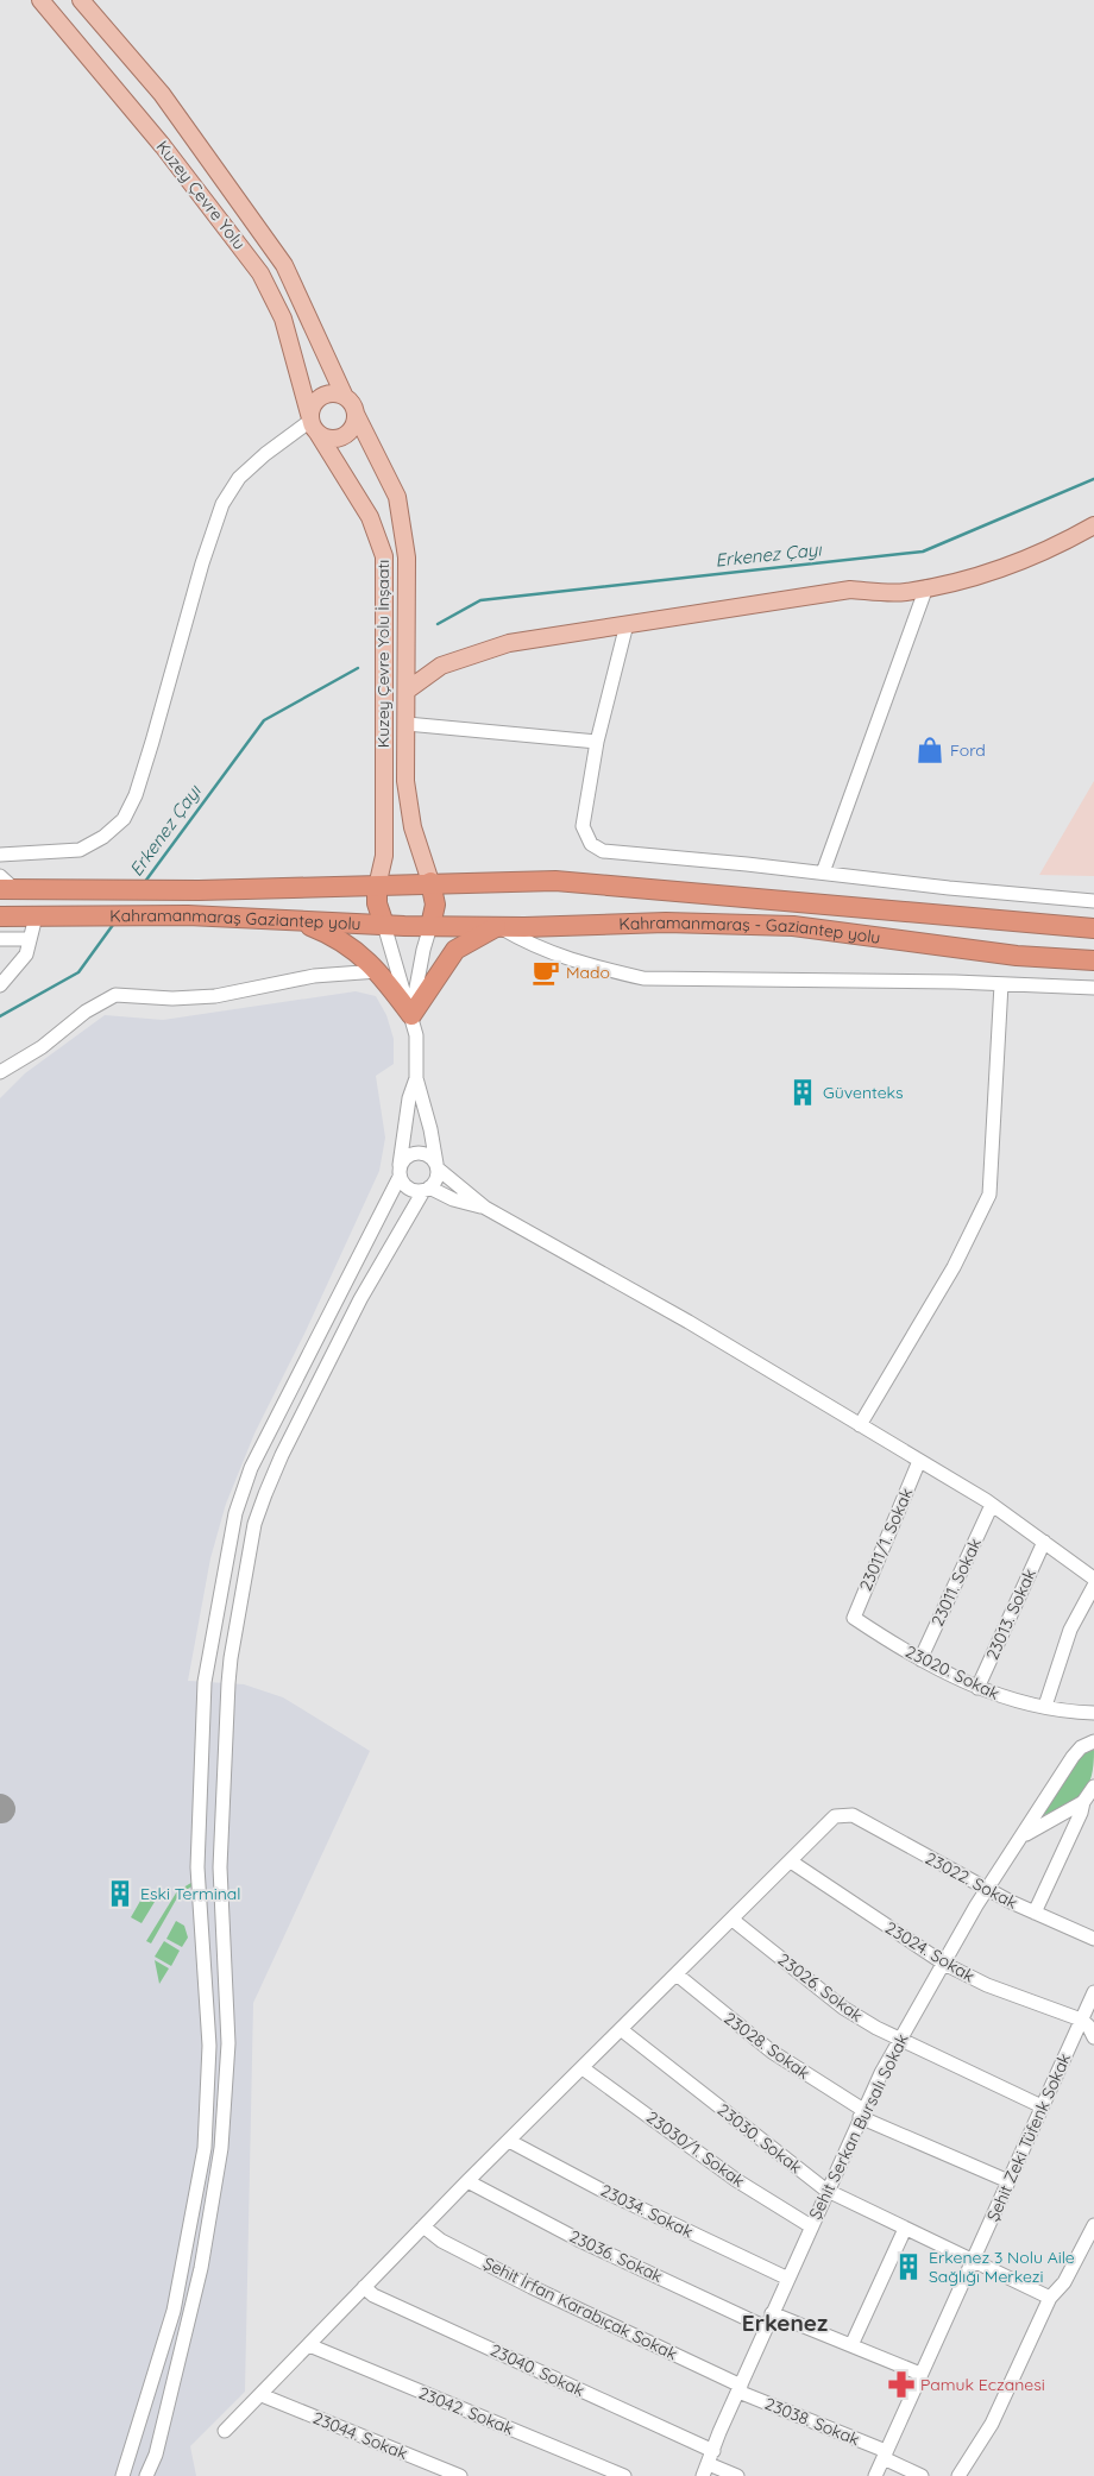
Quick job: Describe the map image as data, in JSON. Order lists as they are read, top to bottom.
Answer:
{
  "streets": {
    "highway": ["Kahramanmaraş Gaziantep yolu", "Kahramanmaraş - Gaziantep yolu"],
    "main road": ["Kuzey Çevre Yolu", "Kuzey Çevre Yolu İnşaatı"],
    "street": [
      "23011/1. Sokak",
      "23011. Sokak",
      "23013. Sokak",
      "23020. Sokak",
      "23022. Sokak",
      "23024. Sokak",
      "23026. Sokak",
      "23028. Sokak",
      "Şehit Serkan Bursalı Sokak",
      "Şehit Zeki Tüfenk Sokak",
      "23030. Sokak",
      "23030/1. Sokak",
      "23034. Sokak",
      "23036. Sokak",
      "Şehit İrfan Karabıçak Sokak",
      "23040. Sokak",
      "23042. Sokak",
      "23038. Sokak",
      "23044. Sokak"
    ]
  },
  "crossings": [
    ["Kuzey Çevre Yolu", "Kuzey Çevre Yolu İnşaatı"],
    ["Kuzey Çevre Yolu İnşaatı", "Kahramanmaraş Gaziantep yolu"],
    ["Kahramanmaraş Gaziantep yolu", "Kahramanmaraş - Gaziantep yolu"],
    ["23011/1. Sokak", "23020. Sokak"],
    ["23011. Sokak", "23020. Sokak"],
    ["23013. Sokak", "23020. Sokak"],
    ["23022. Sokak", "23024. Sokak"],
    ["23022. Sokak", "Şehit Serkan Bursalı Sokak"],
    ["23024. Sokak", "Şehit Serkan Bursalı Sokak"],
    ["23024. Sokak", "Şehit Zeki Tüfenk Sokak"],
    ["23026. Sokak", "Şehit Serkan Bursalı Sokak"],
    ["23026. Sokak", "Şehit Zeki Tüfenk Sokak"],
    ["23028. Sokak", "Şehit Serkan Bursalı Sokak"],
    ["23028. Sokak", "Şehit Zeki Tüfenk Sokak"],
    ["Şehit Serkan Bursalı Sokak", "23030. Sokak"],
    ["Şehit Serkan Bursalı Sokak", "23030/1. Sokak"],
    ["Şehit Serkan Bursalı Sokak", "23034. Sokak"],
    ["Şehit Serkan Bursalı Sokak", "23036. Sokak"],
    ["Şehit Serkan Bursalı Sokak", "Şehit İrfan Karabıçak Sokak"],
    ["Şehit Serkan Bursalı Sokak", "23040. Sokak"],
    ["Şehit Serkan Bursalı Sokak", "23038. Sokak"],
    ["Şehit Zeki Tüfenk Sokak", "23030. Sokak"],
    ["Şehit Zeki Tüfenk Sokak", "23038. Sokak"],
    ["Şehit İrfan Karabıçak Sokak", "23038. Sokak"]
  ],
  "districts": ["Erkenez"],
  "water": ["Erkenez Çayı"],
  "places": {
    "shop": ["Ford"],
    "cafe": ["Mado"],
    "building": ["Güventeks", "Eski Terminal", "Erkenez 3 Nolu Aile Sağlığı Merkezi"],
    "pharmacy": ["Pamuk Eczanesi"]
  }
}
